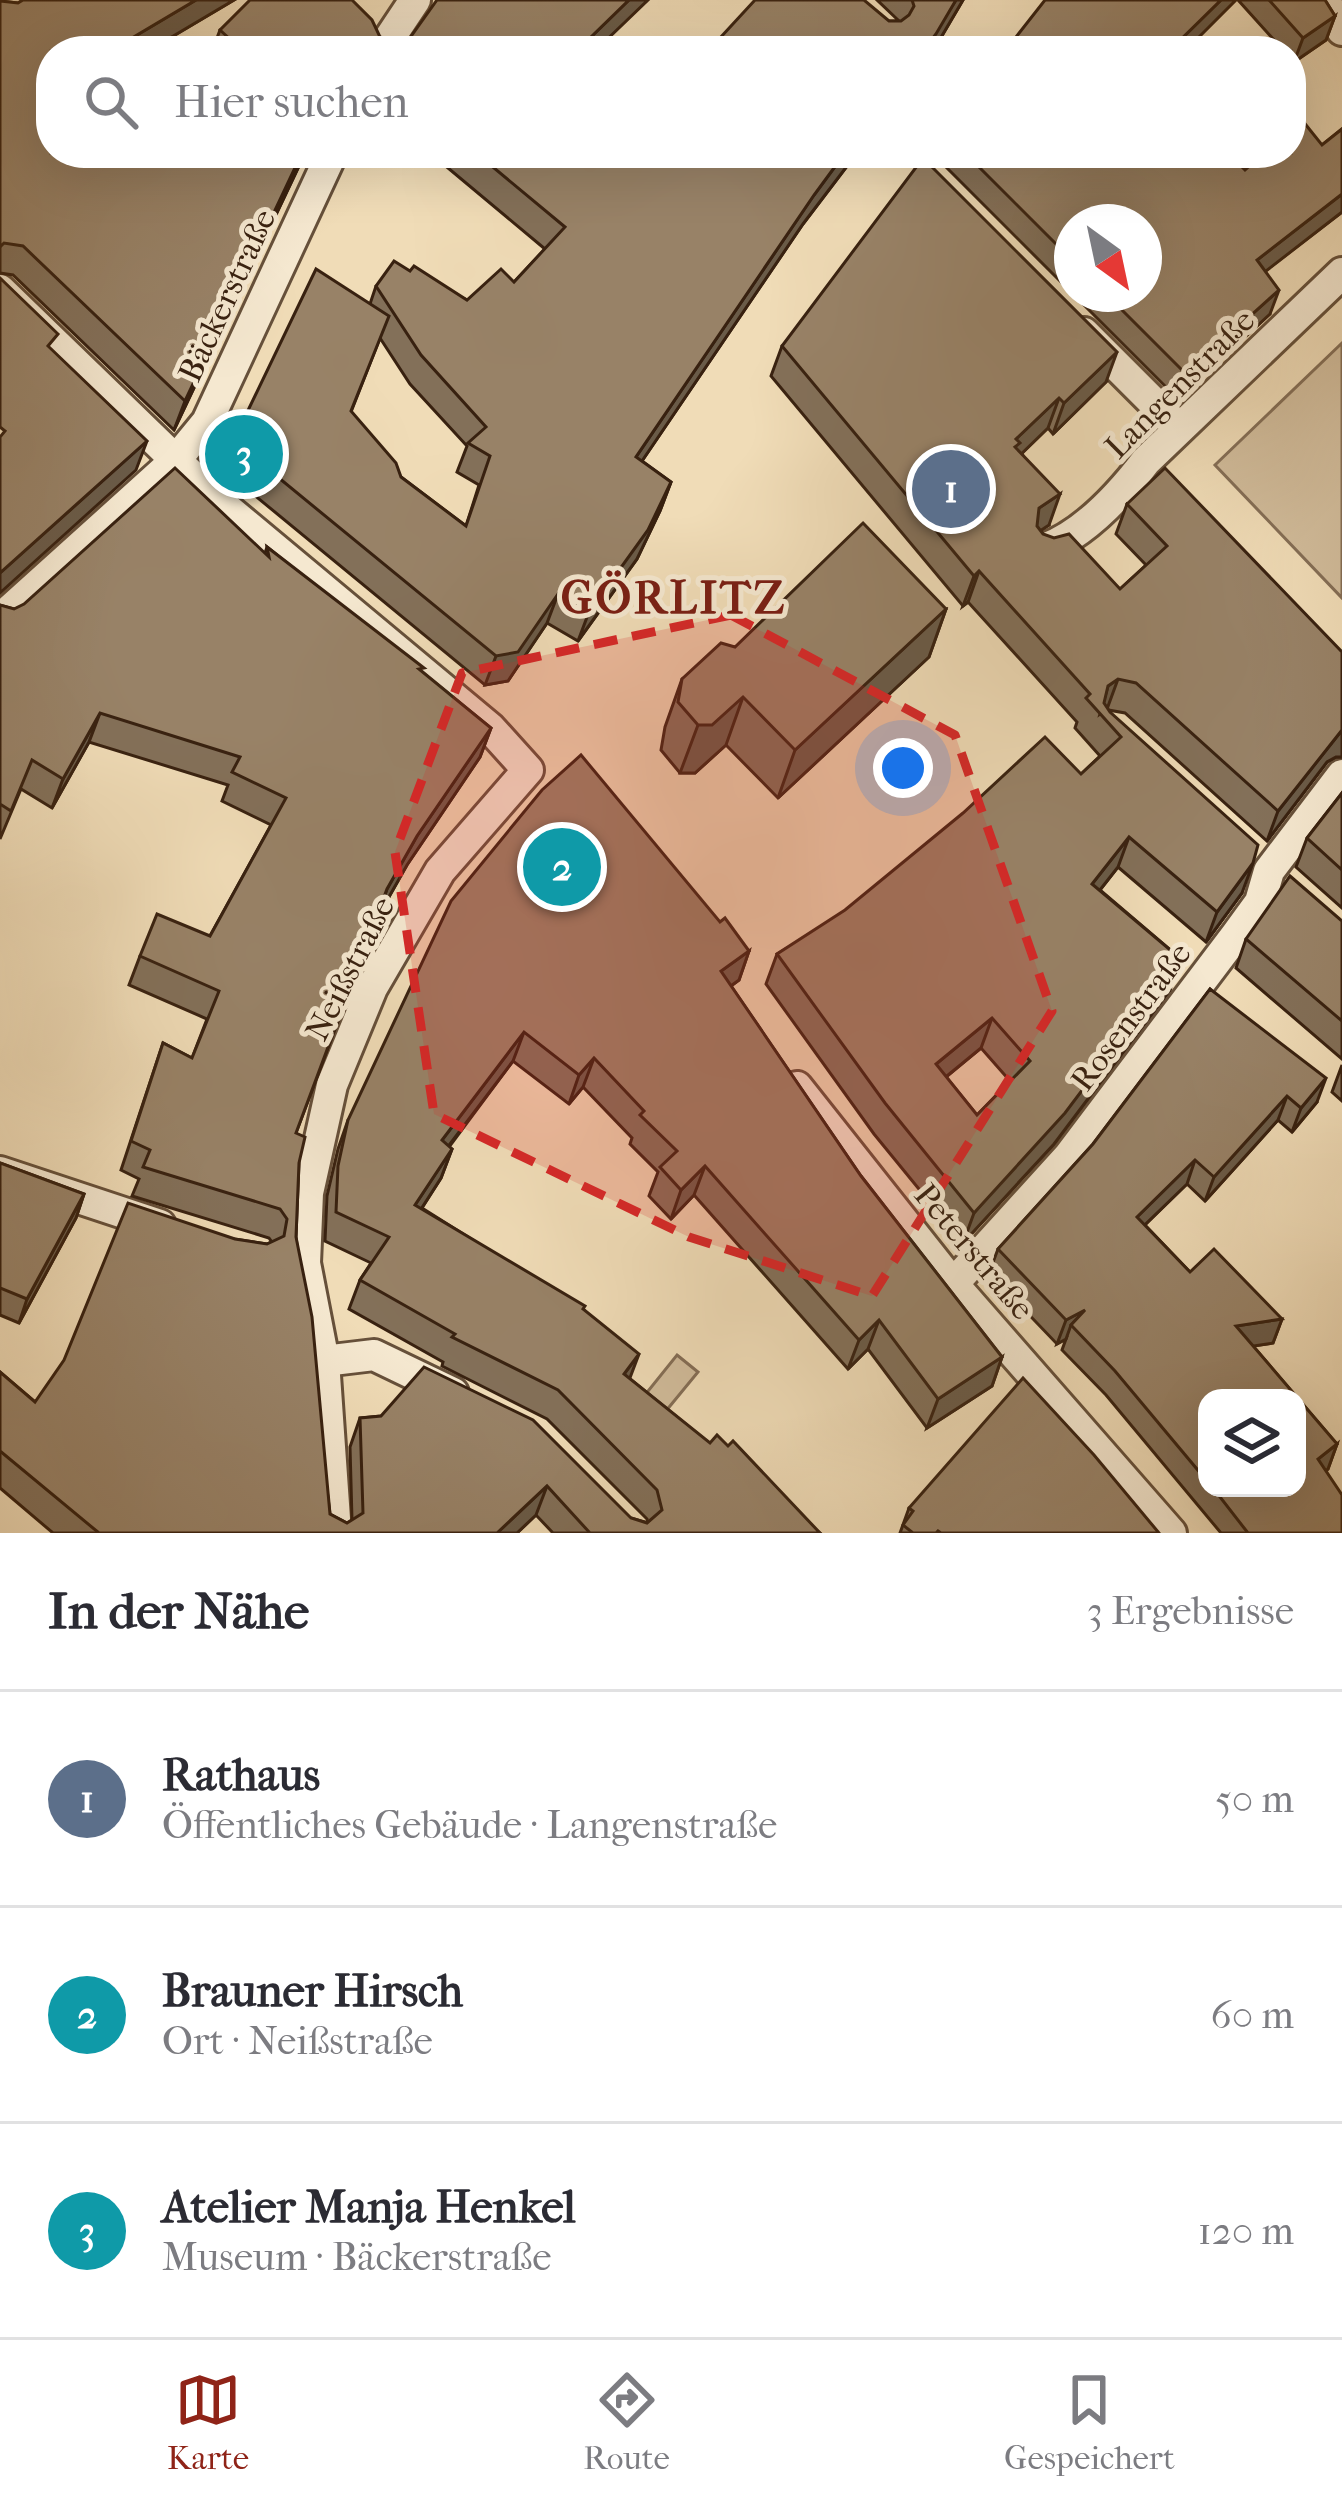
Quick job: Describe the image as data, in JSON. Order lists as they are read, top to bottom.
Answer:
{
  "streets": {
    "street": [
      "Bäckerstraße",
      "Langenstraße",
      "Neißstraße",
      "Rosenstraße",
      "Peterstraße"
    ]
  },
  "crossings": [
    ["Bäckerstraße", "Neißstraße"],
    ["Rosenstraße", "Peterstraße"]
  ],
  "districts": ["GÖRLITZ"],
  "north": "bottom right",
  "page": {
    "search": "Hier suchen",
    "pins": ["3", "1", "2"],
    "heading": ["In der Nähe", "3 Ergebnisse"],
    "list": [
      {
        "mark": "1",
        "name": "Rathaus",
        "note": "Öffentliches Gebäude · Langenstraße",
        "value": "50 m"
      },
      {
        "mark": "2",
        "name": "Brauner Hirsch",
        "note": "Ort · Neißstraße",
        "value": "60 m"
      },
      {
        "mark": "3",
        "name": "Atelier Manja Henkel",
        "note": "Museum · Bäckerstraße",
        "value": "120 m"
      }
    ],
    "nav": ["Karte", "Route", "Gespeichert"]
  }
}
